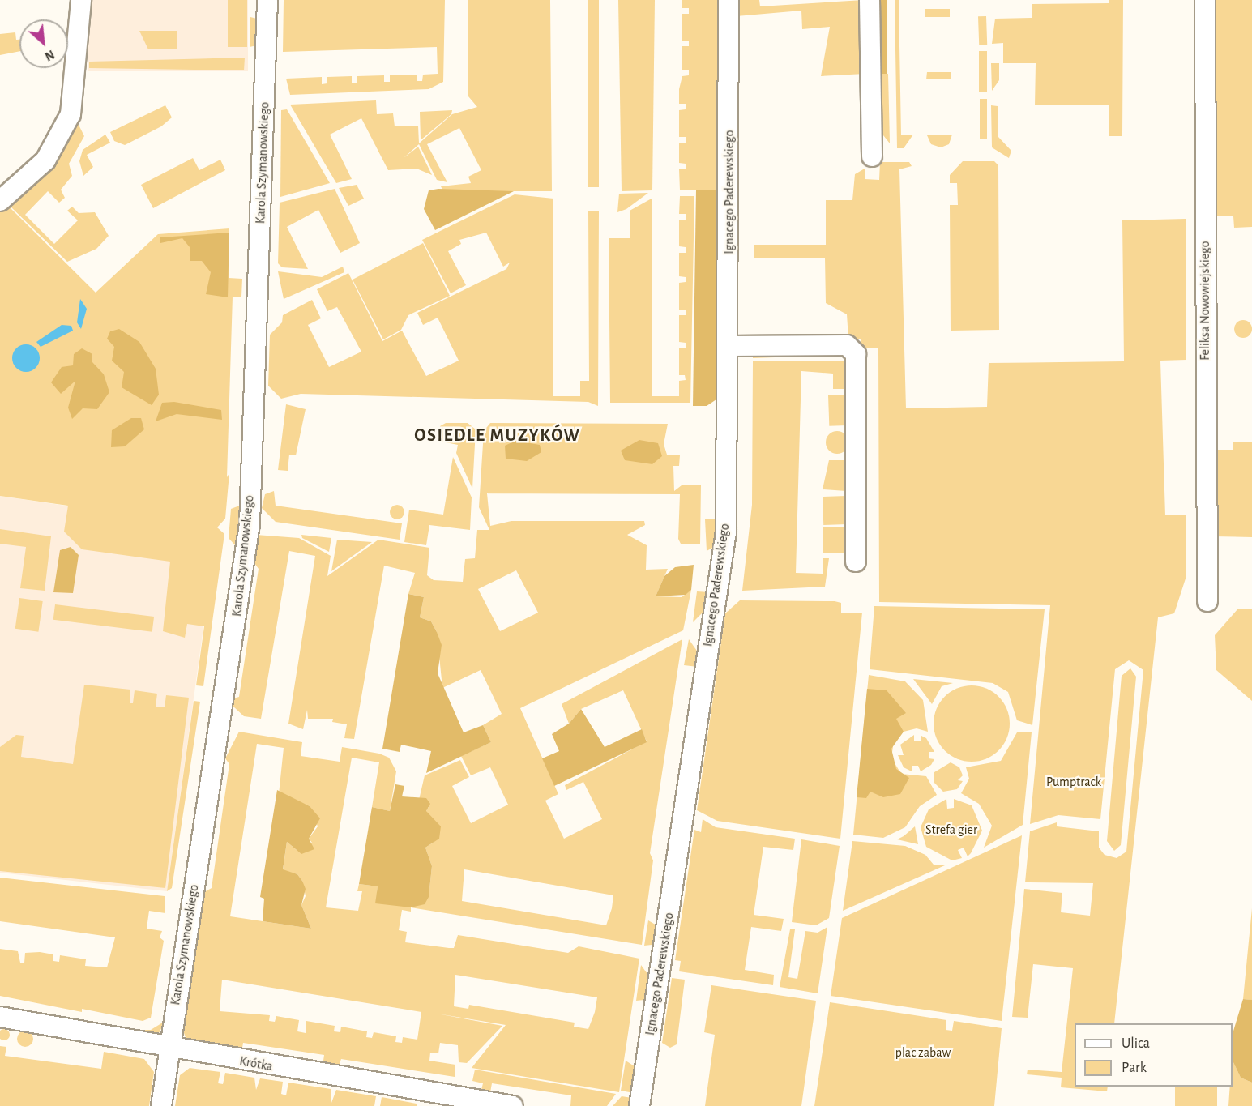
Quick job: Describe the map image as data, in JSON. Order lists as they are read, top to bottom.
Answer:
{
  "streets": {
    "street": [
      "Karola Szymanowskiego",
      "Ignacego Paderewskiego",
      "Feliksa Nowowiejskiego",
      "Krótka"
    ]
  },
  "crossings": [
    ["Karola Szymanowskiego", "Krótka"]
  ],
  "districts": ["OSIEDLE MUZYKÓW"],
  "parks": ["Pumptrack", "Strefa gier", "plac zabaw"],
  "legend": ["Ulica", "Park"],
  "north": "bottom right"
}
